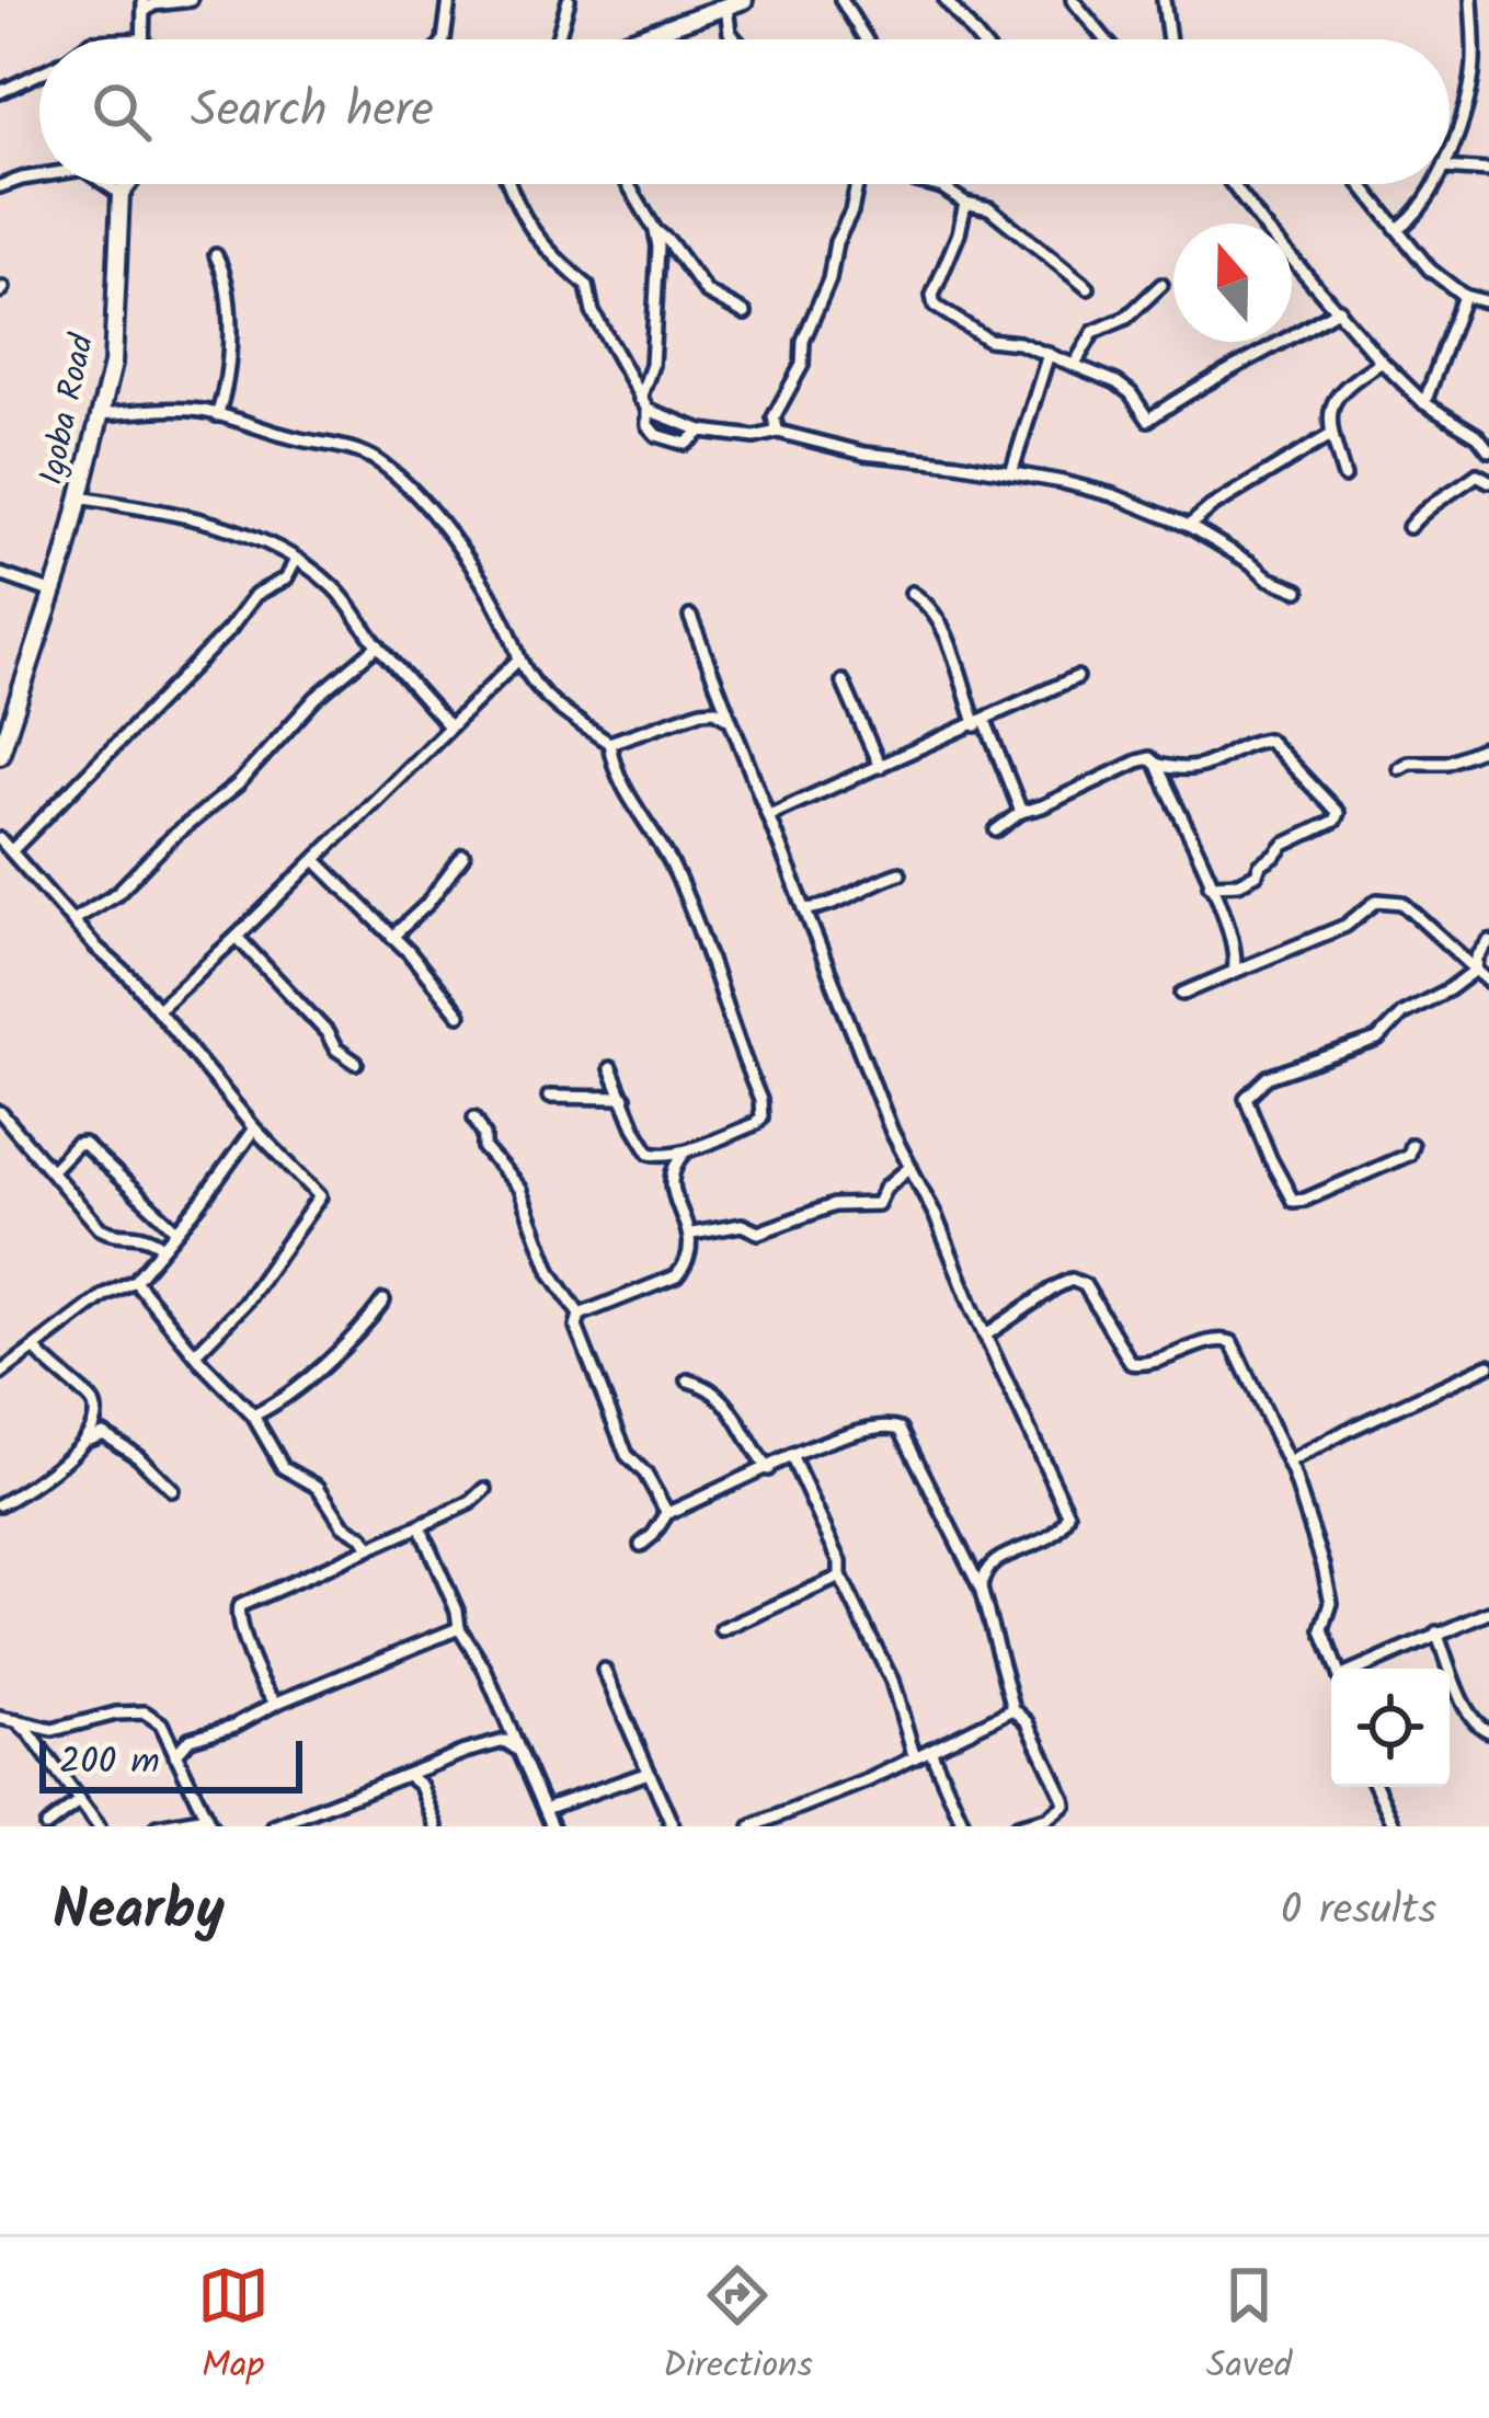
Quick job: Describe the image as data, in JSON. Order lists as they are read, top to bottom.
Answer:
{
  "streets": {
    "street": ["Igoba Road"]
  },
  "scale_bar": "200 m",
  "north": "top",
  "page": {
    "search": "Search here",
    "scale": "200 m",
    "heading": ["Nearby", "0 results"],
    "nav": ["Map", "Directions", "Saved"]
  }
}
